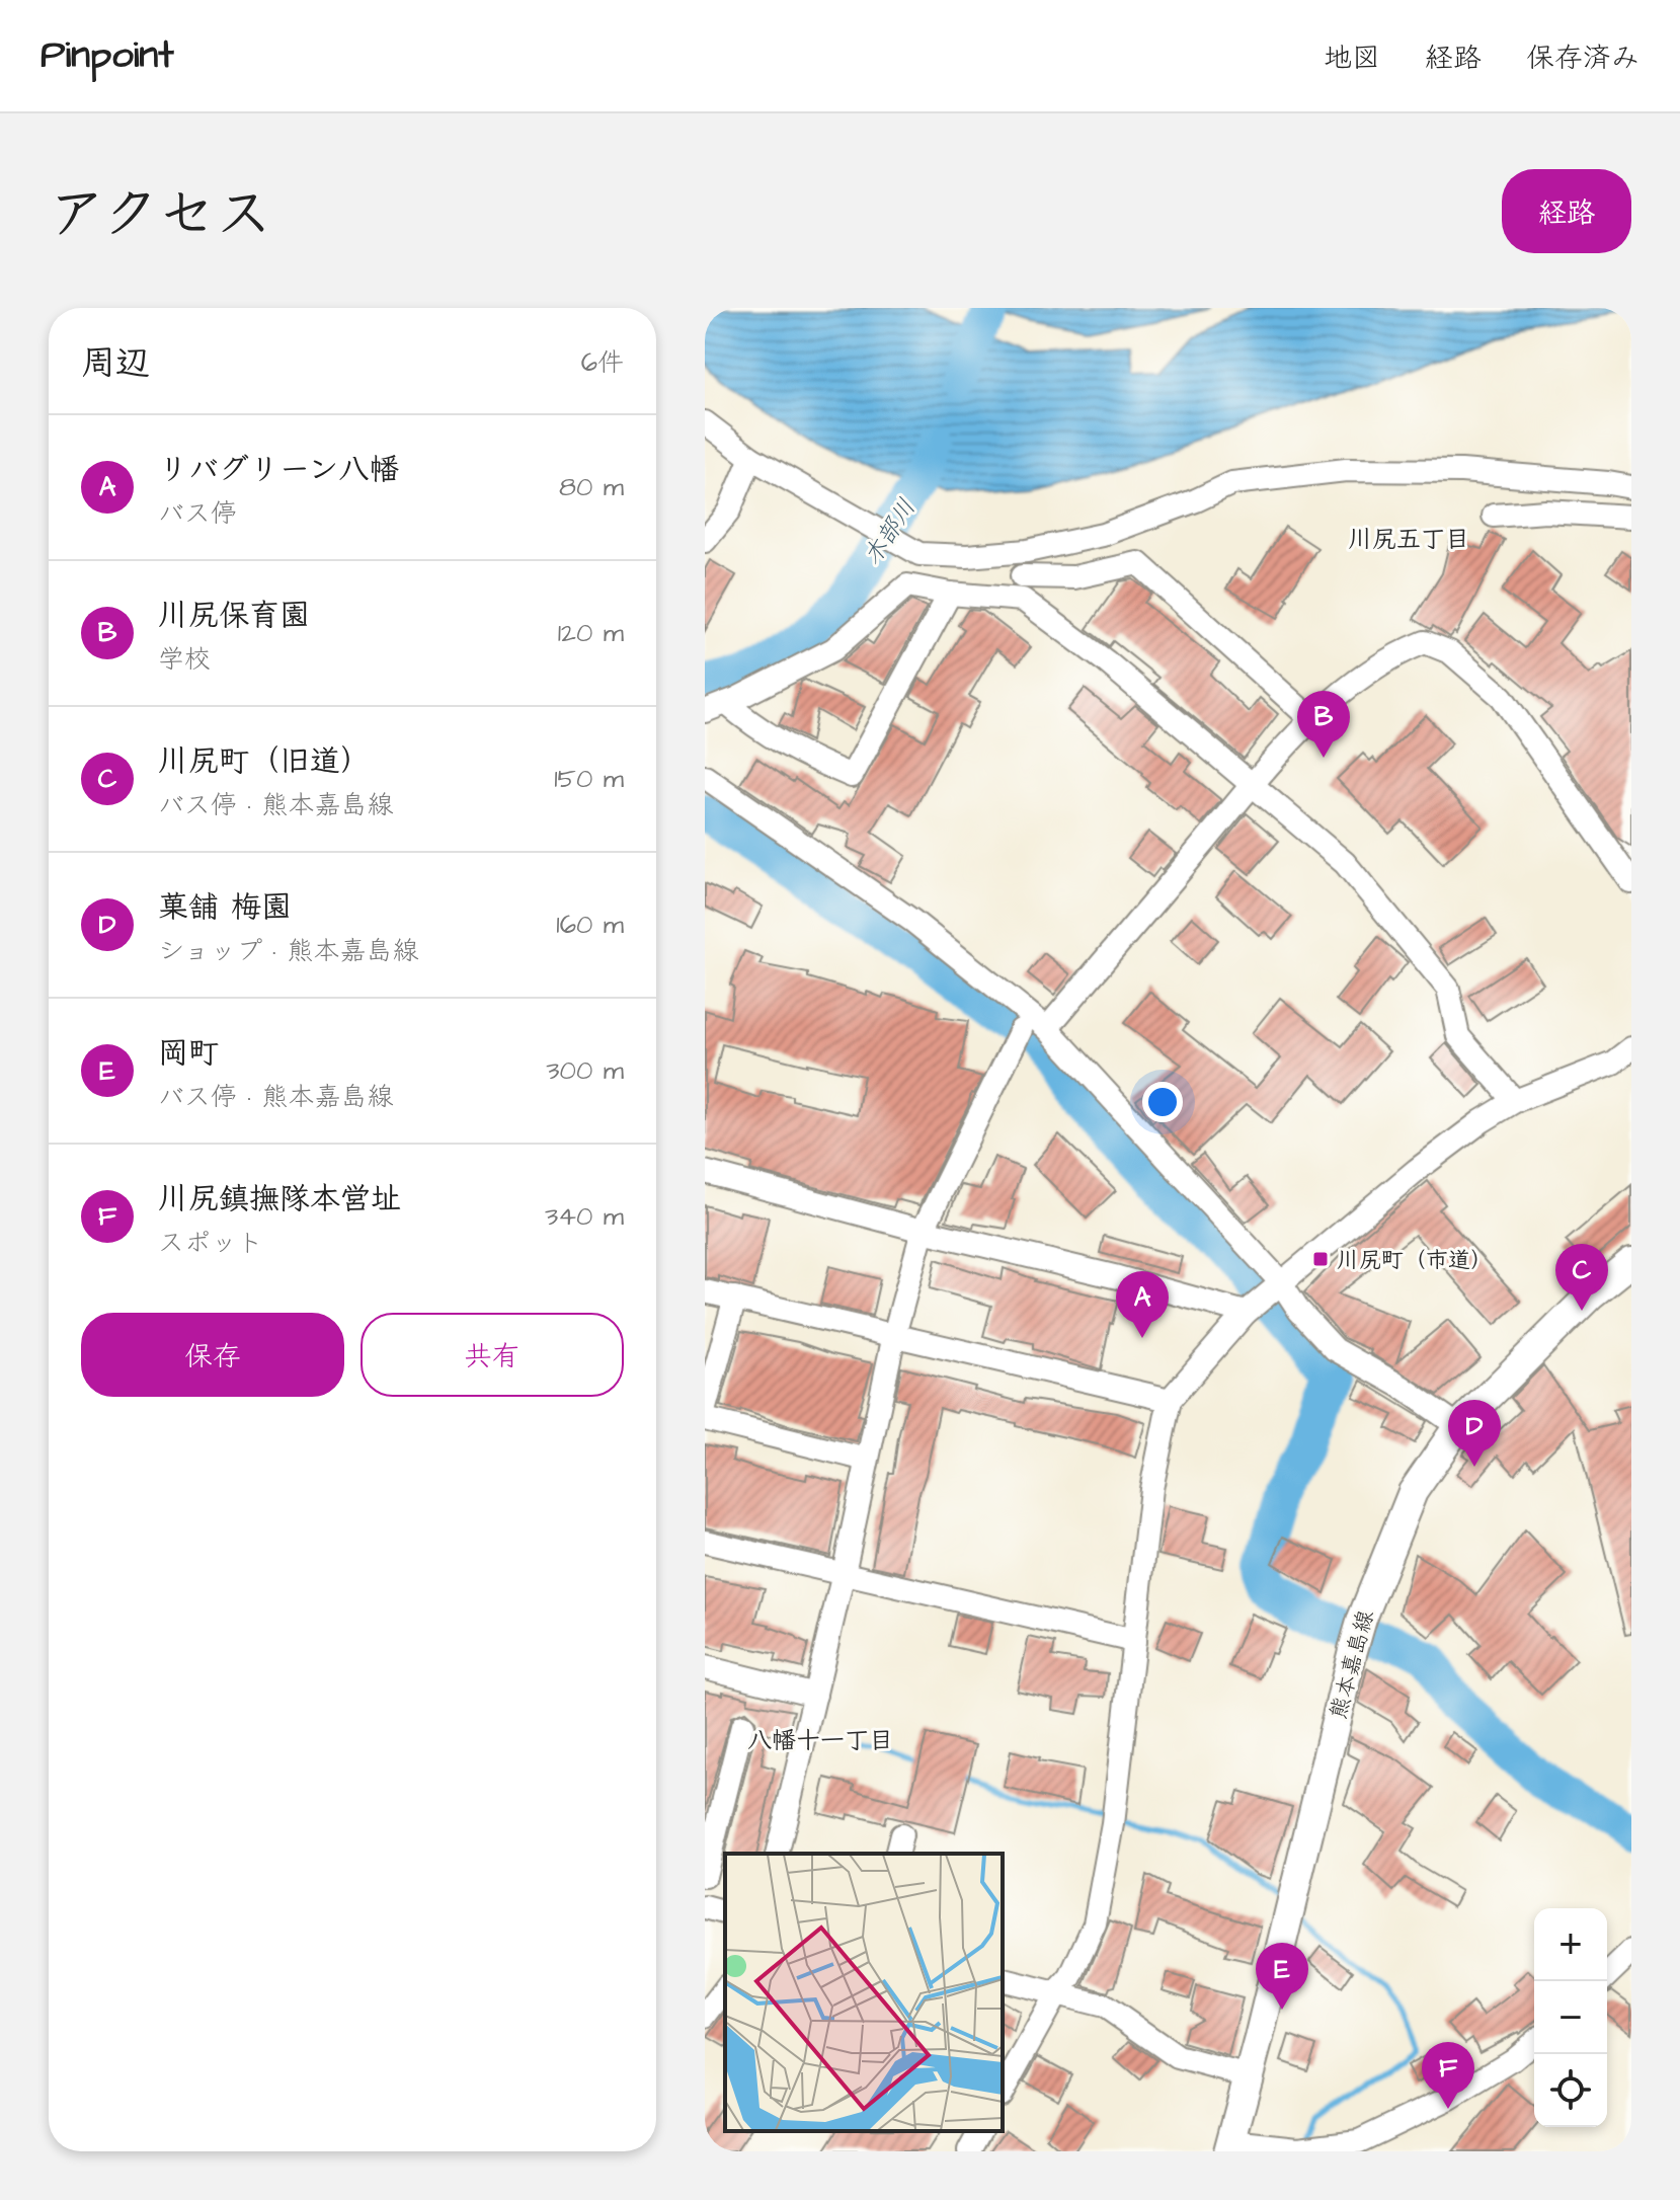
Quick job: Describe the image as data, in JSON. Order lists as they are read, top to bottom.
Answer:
{
  "streets": {
    "main road": ["熊本嘉島線"]
  },
  "districts": ["川尻五丁目", "八幡十一丁目"],
  "water": ["木部川"],
  "places": {
    "transit": ["川尻町（市道）"]
  },
  "page": {
    "header": "Pinpoint",
    "nav": ["地図", "経路", "保存済み"],
    "title": "アクセス",
    "buttons": [
      "経路",
      ["保存", "共有"]
    ],
    "heading": ["周辺", "6件"],
    "list": [
      {
        "mark": "A",
        "name": "リバグリーン八幡",
        "note": "バス停",
        "value": "80 m"
      },
      {
        "mark": "B",
        "name": "川尻保育園",
        "note": "学校",
        "value": "120 m"
      },
      {
        "mark": "C",
        "name": "川尻町（旧道）",
        "note": "バス停 · 熊本嘉島線",
        "value": "150 m"
      },
      {
        "mark": "D",
        "name": "菓舗 梅園",
        "note": "ショップ · 熊本嘉島線",
        "value": "160 m"
      },
      {
        "mark": "E",
        "name": "岡町",
        "note": "バス停 · 熊本嘉島線",
        "value": "300 m"
      },
      {
        "mark": "F",
        "name": "川尻鎮撫隊本営址",
        "note": "スポット",
        "value": "340 m"
      }
    ],
    "pins": [
      "B",
      "C",
      "A",
      "D",
      "E",
      "F"
    ],
    "map_buttons": ["+", "−"]
  }
}
